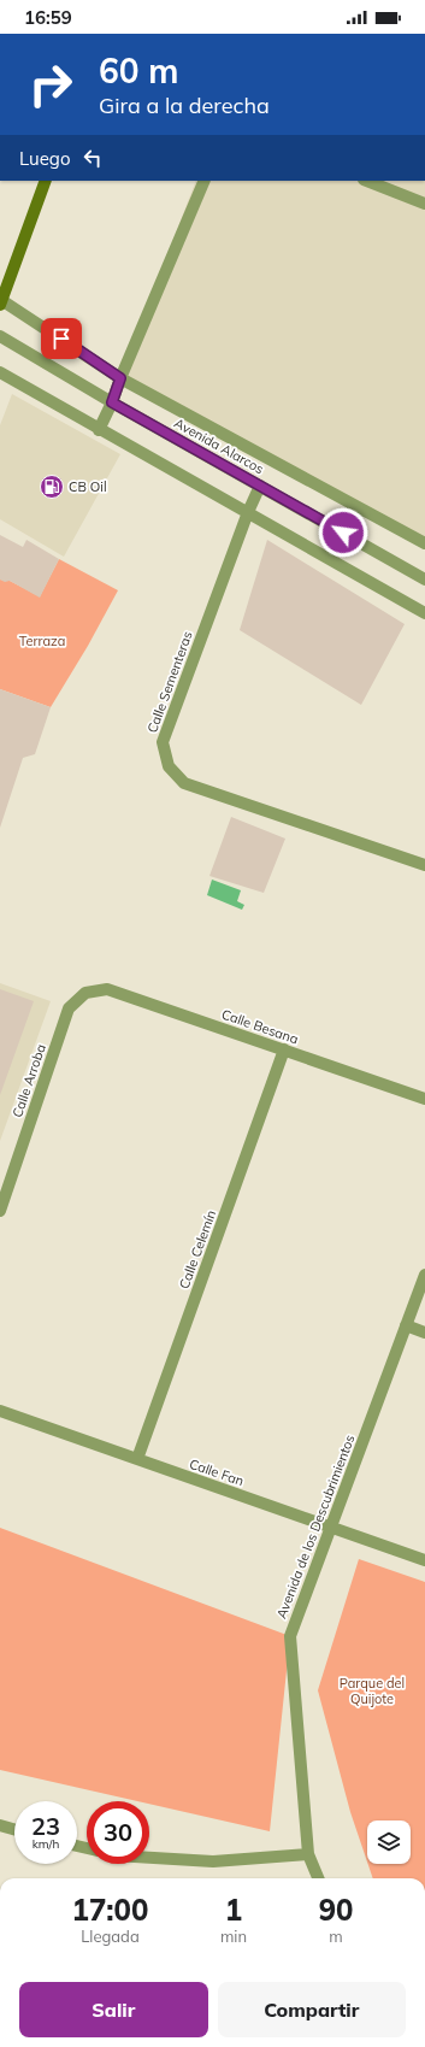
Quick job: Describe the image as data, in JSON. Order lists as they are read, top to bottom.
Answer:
{
  "streets": {
    "street": [
      "Avenida Alarcos",
      "Calle Sementeras",
      "Calle Besana",
      "Calle Arroba",
      "Calle Celemín",
      "Calle Fan",
      "Avenida de los Descubrimientos"
    ]
  },
  "crossings": [
    ["Avenida Alarcos", "Calle Sementeras"],
    ["Calle Besana", "Calle Arroba"],
    ["Calle Besana", "Calle Celemín"],
    ["Calle Celemín", "Calle Fan"],
    ["Calle Fan", "Avenida de los Descubrimientos"]
  ],
  "parks": ["Terraza", "Parque del Quijote"],
  "places": {
    "fuel station": ["CB Oil"]
  },
  "page": {
    "status": "16:59",
    "turn": ["60 m", "Gira a la derecha"],
    "then": "Luego",
    "speed": "23 km/h",
    "limit": "30",
    "eta": [
      "17:00",
      "Llegada",
      "1",
      "min",
      "90",
      "m"
    ],
    "buttons": ["Salir", "Compartir"]
  }
}
